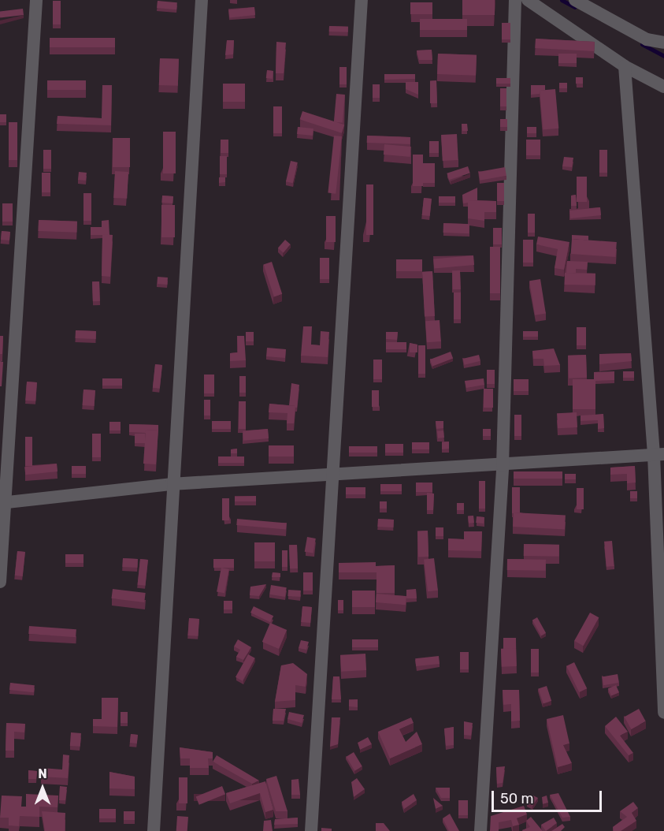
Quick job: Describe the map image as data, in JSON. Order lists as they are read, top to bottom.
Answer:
{
  "scale_bar": "50 m",
  "north": "top"
}
